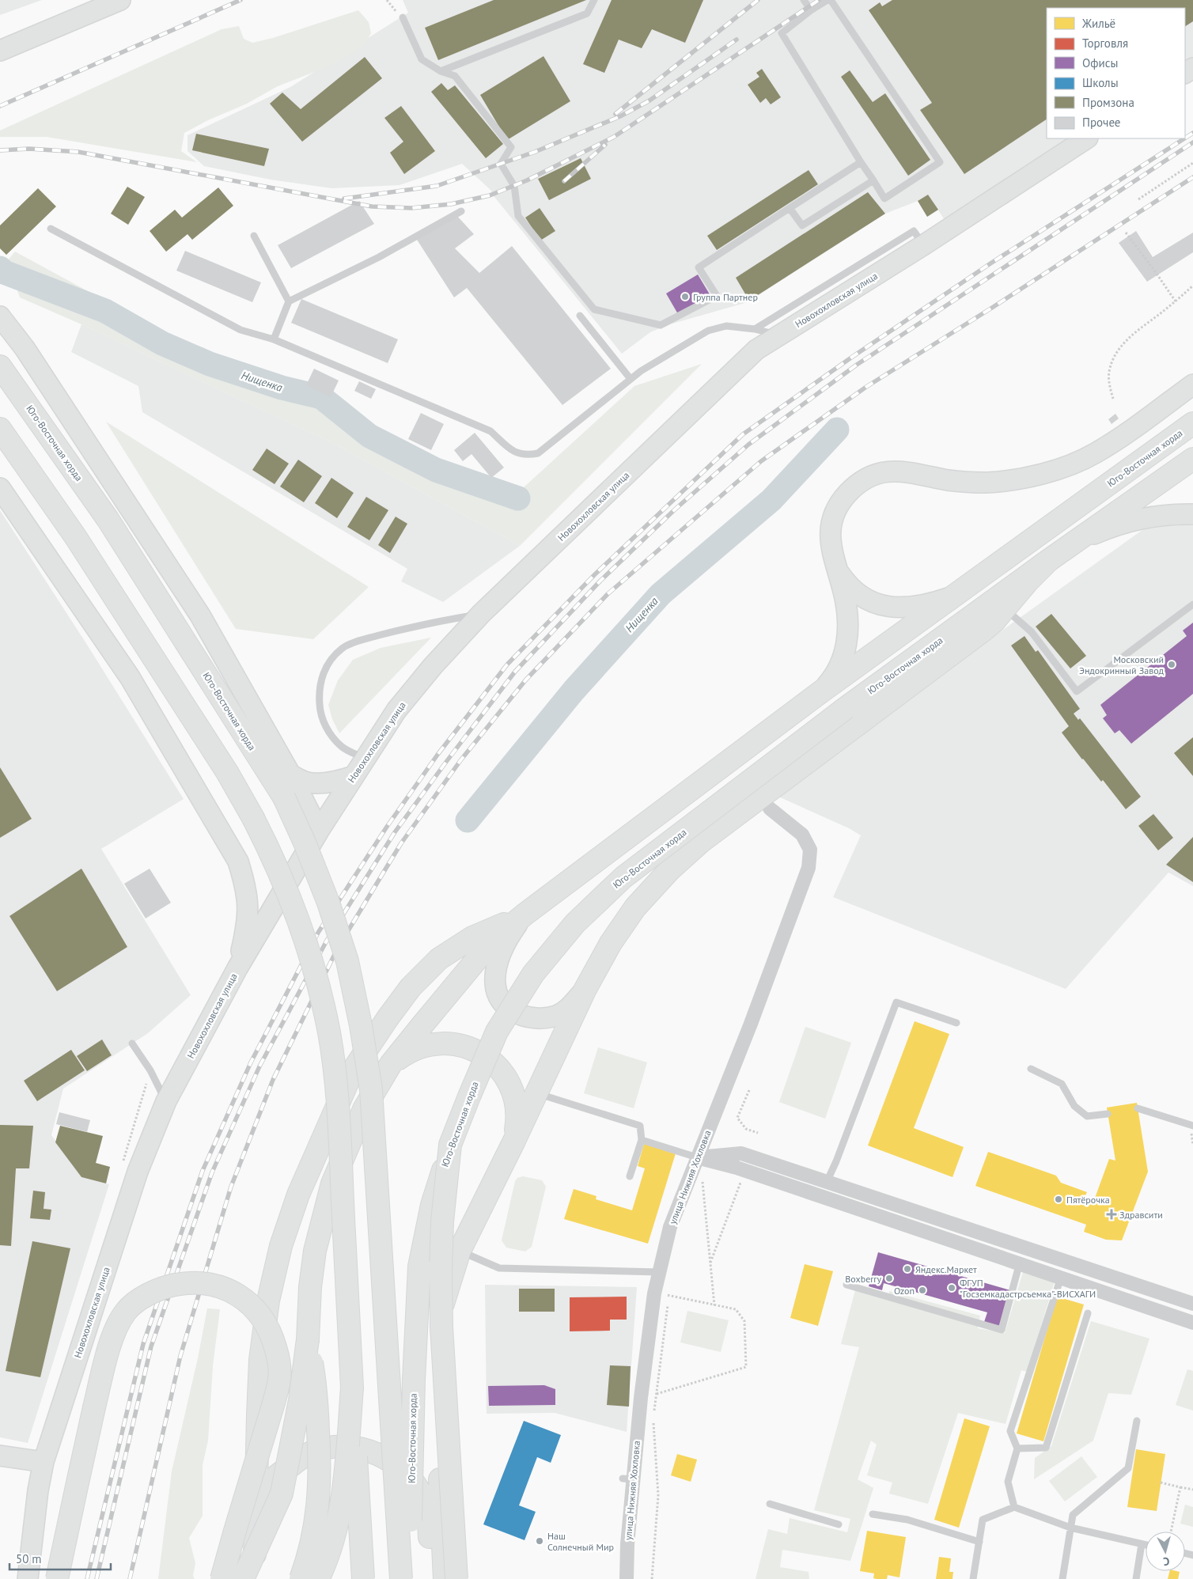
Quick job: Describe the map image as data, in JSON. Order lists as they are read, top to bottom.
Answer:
{
  "streets": {
    "main road": ["Юго-Восточная хорда"],
    "street": ["Новохохловская улица", "улица Нижняя Хохловка"]
  },
  "water": ["Нищенка"],
  "places": {
    "other": [
      "Группа Партнер",
      "Московский Эндокринный Завод",
      "Пятёрочка",
      "Яндекс.Маркет",
      "Boxberry",
      "ФГУП \"Госземкадастрсъемка\"-ВИСХАГИ",
      "Ozon",
      "Наш Солнечный Мир"
    ],
    "health": ["Здравсити"]
  },
  "legend": [
    "Жильё",
    "Торговля",
    "Офисы",
    "Школы",
    "Промзона",
    "Прочее"
  ],
  "scale_bar": "50 m",
  "north": "bottom"
}
